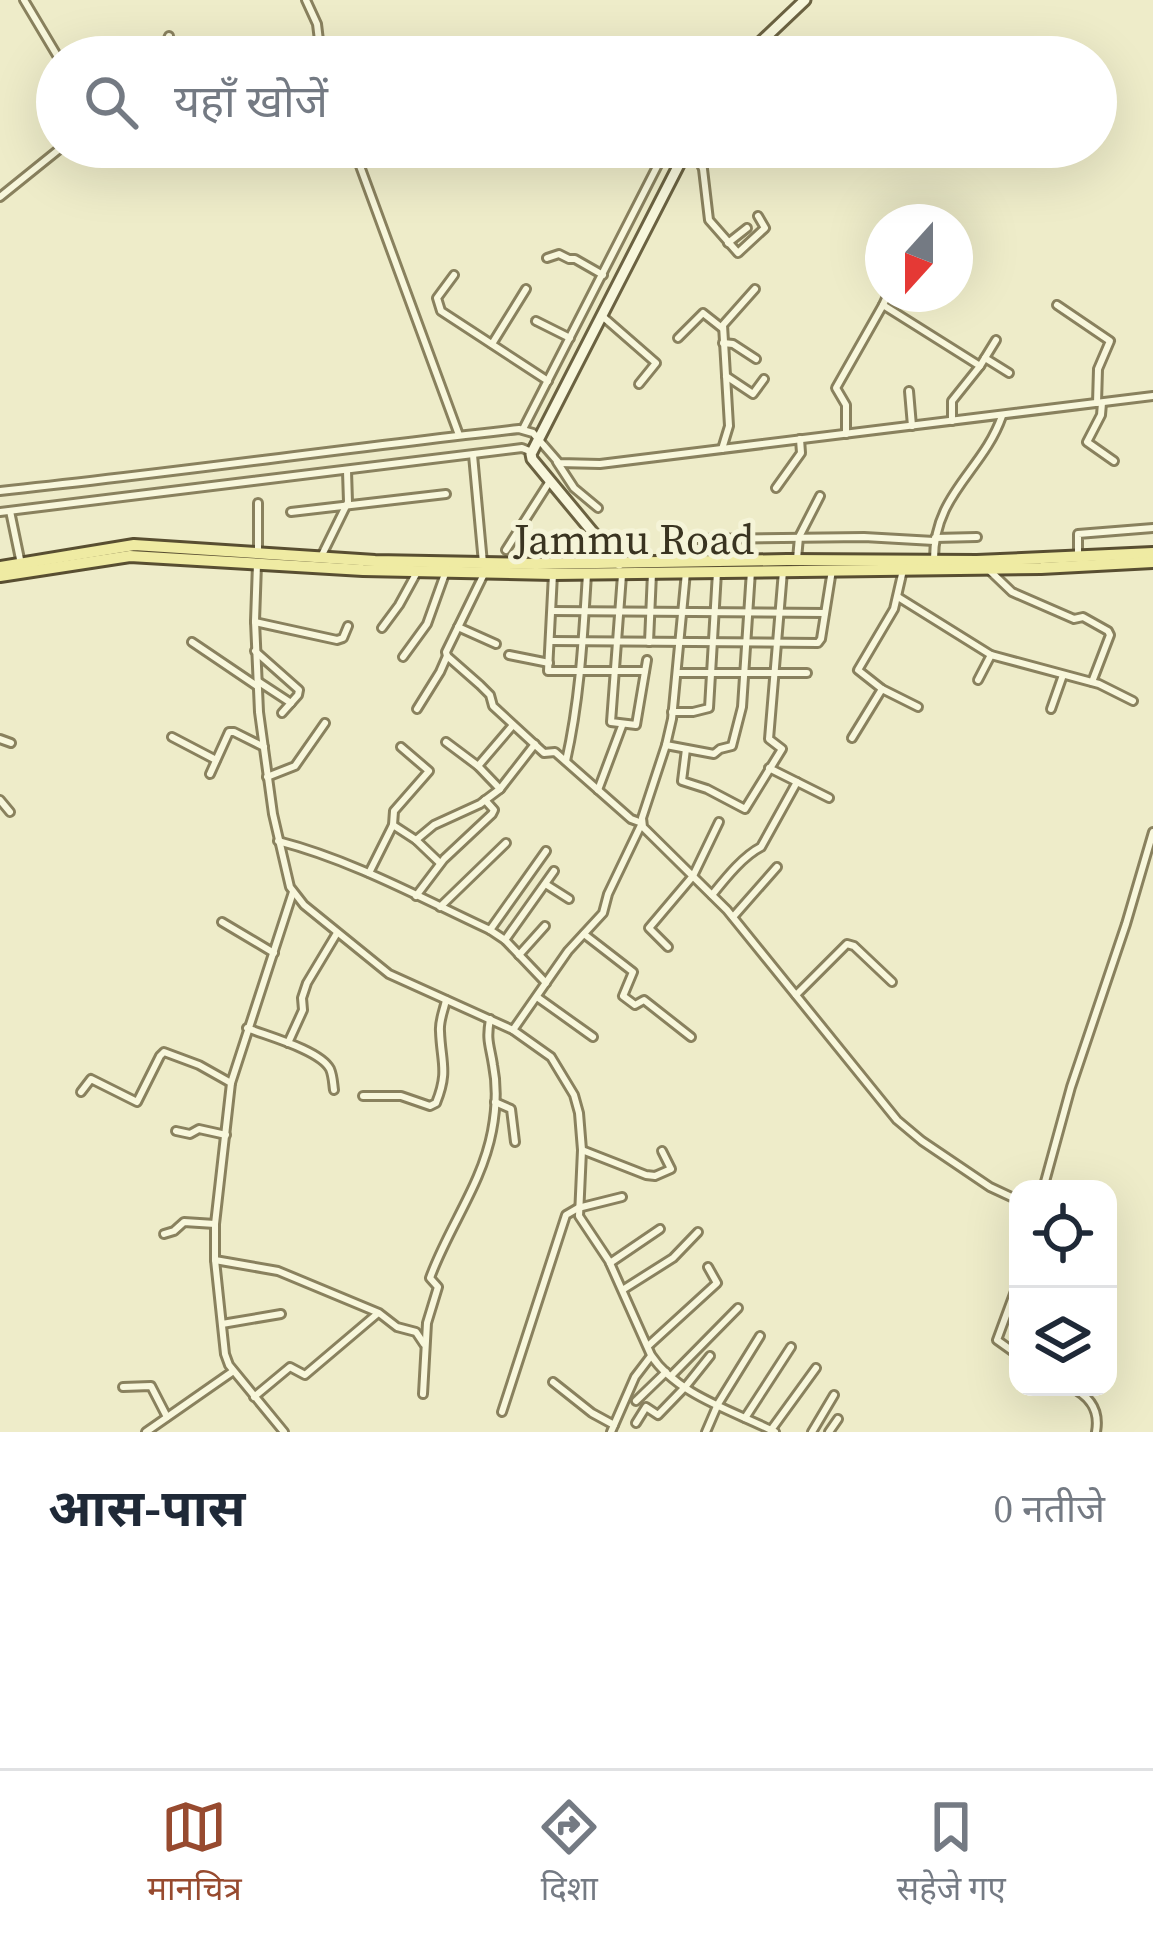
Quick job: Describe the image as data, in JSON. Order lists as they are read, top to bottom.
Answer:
{
  "streets": {
    "main road": ["Jammu Road"]
  },
  "north": "bottom",
  "page": {
    "search": "यहाँ खोजें",
    "heading": ["आस-पास", "0 नतीजे"],
    "nav": ["मानचित्र", "दिशा", "सहेजे गए"]
  }
}
